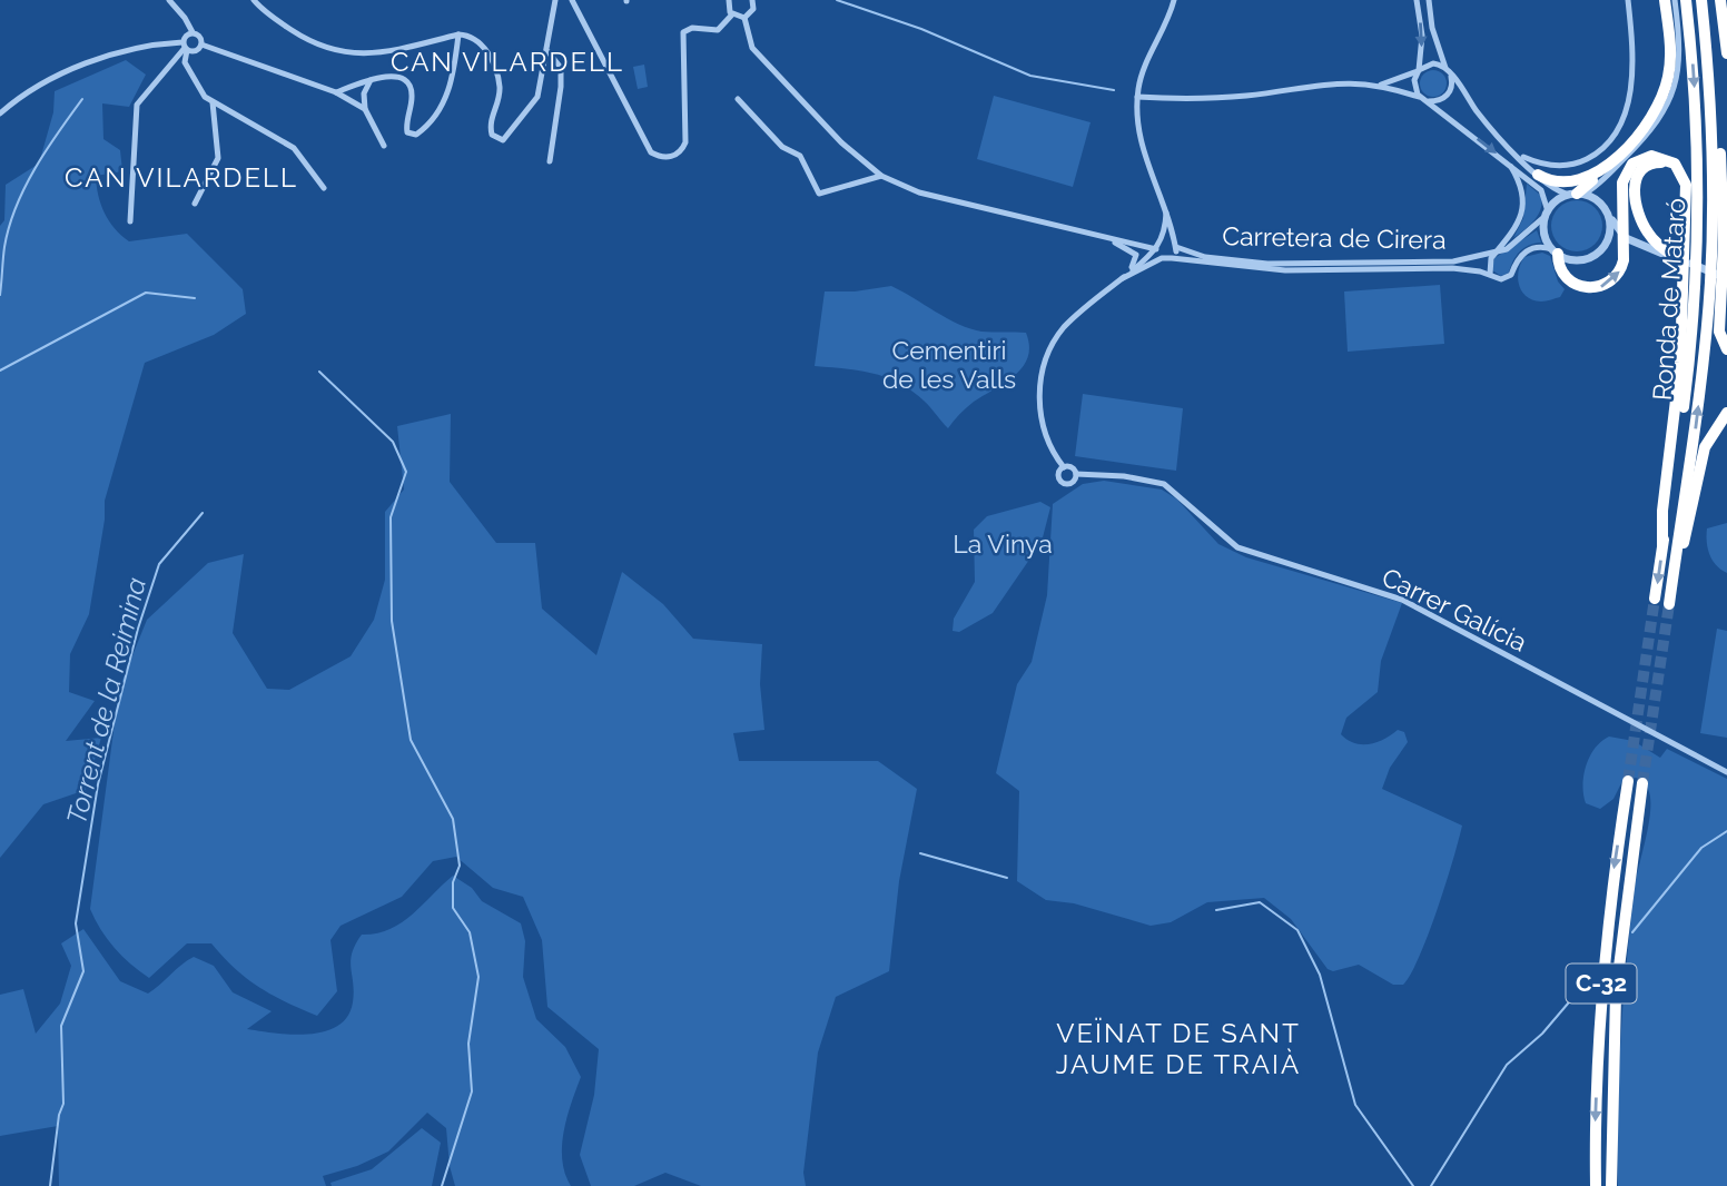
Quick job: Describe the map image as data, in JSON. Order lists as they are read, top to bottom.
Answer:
{
  "streets": {
    "highway": ["Ronda de Mataró", "C-32"],
    "street": ["Carretera de Cirera", "Carrer Galícia"]
  },
  "districts": ["CAN VILARDELL", "CAN VILARDELL", "VEÏNAT DE SANT JAUME DE TRAIÀ"],
  "water": ["Torrent de la Reimina"],
  "parks": ["Cementiri de les Valls", "La Vinya"]
}
